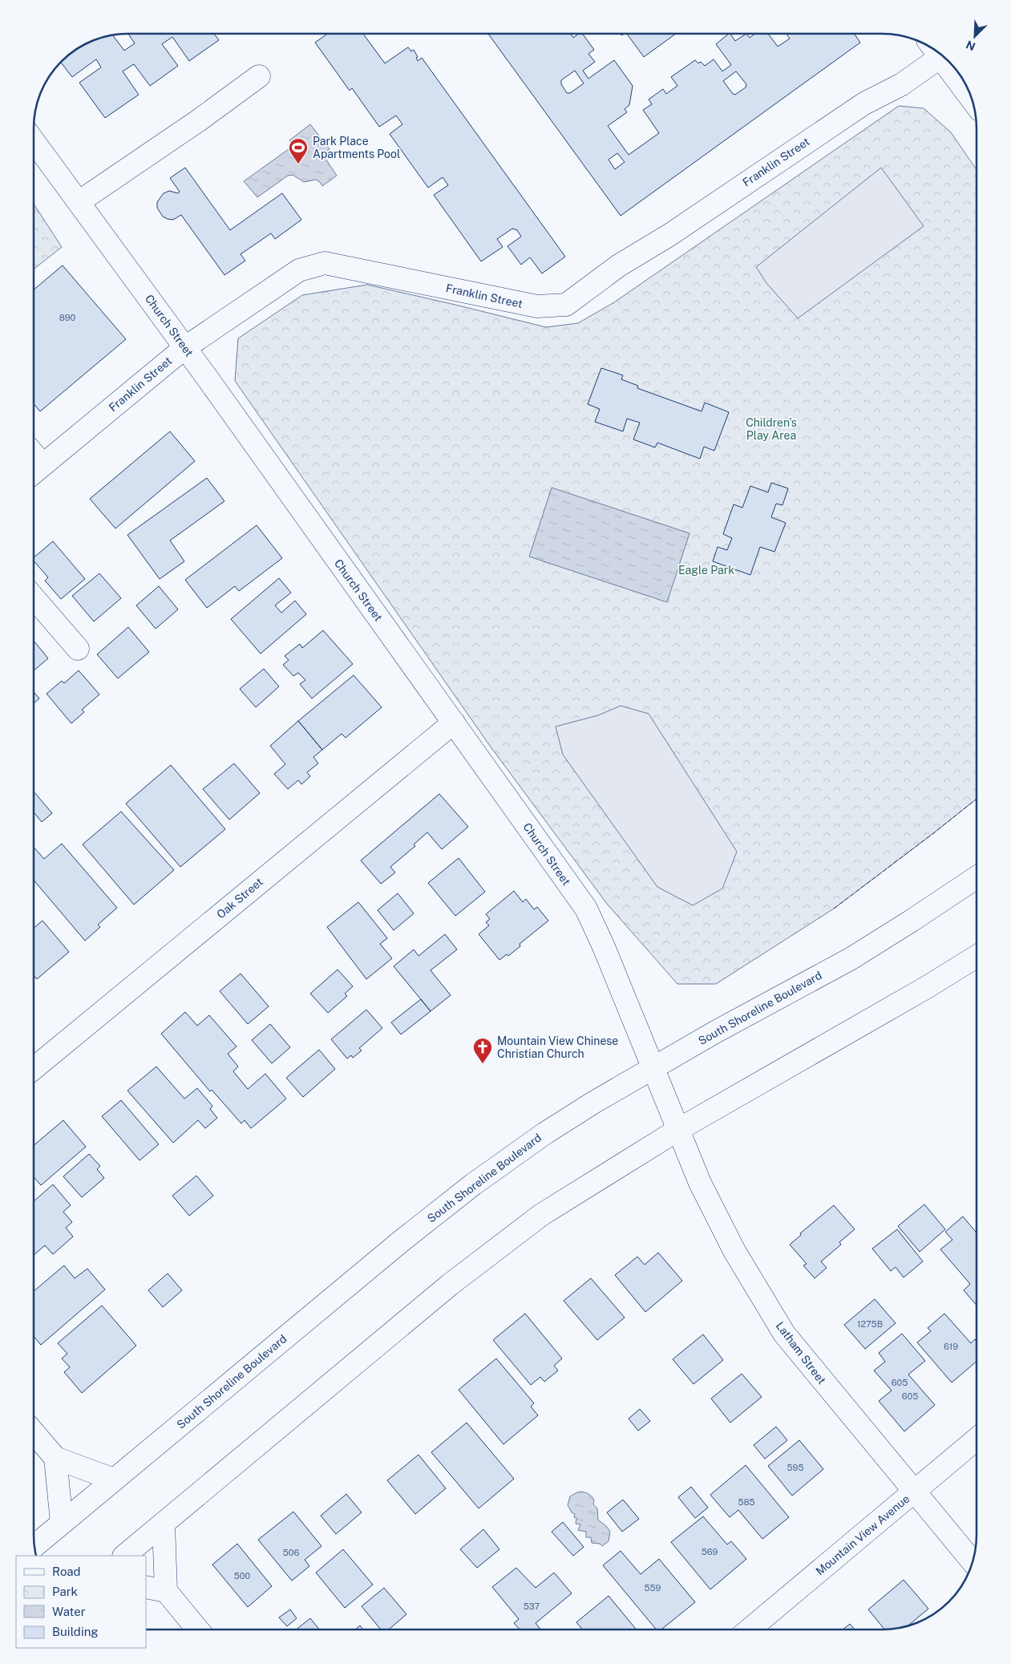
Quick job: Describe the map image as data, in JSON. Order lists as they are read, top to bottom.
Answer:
{
  "streets": {
    "street": [
      "Franklin Street",
      "Church Street",
      "Oak Street",
      "South Shoreline Boulevard",
      "Latham Street",
      "Mountain View Avenue"
    ]
  },
  "crossings": [
    ["Franklin Street", "Church Street"],
    ["Church Street", "Oak Street"],
    ["Church Street", "South Shoreline Boulevard"],
    ["Church Street", "Latham Street"],
    ["South Shoreline Boulevard", "Latham Street"],
    ["Latham Street", "Mountain View Avenue"]
  ],
  "parks": ["Children's Play Area", "Eagle Park"],
  "places": {
    "sports": ["Park Place Apartments Pool"],
    "church": ["Mountain View Chinese Christian Church"]
  },
  "house_numbers": [
    "890",
    "1275B",
    "619",
    "605",
    "605",
    "595",
    "585",
    "569",
    "506",
    "500",
    "559",
    "537"
  ],
  "legend": [
    "Road",
    "Park",
    "Water",
    "Building"
  ],
  "north": "bottom left"
}
